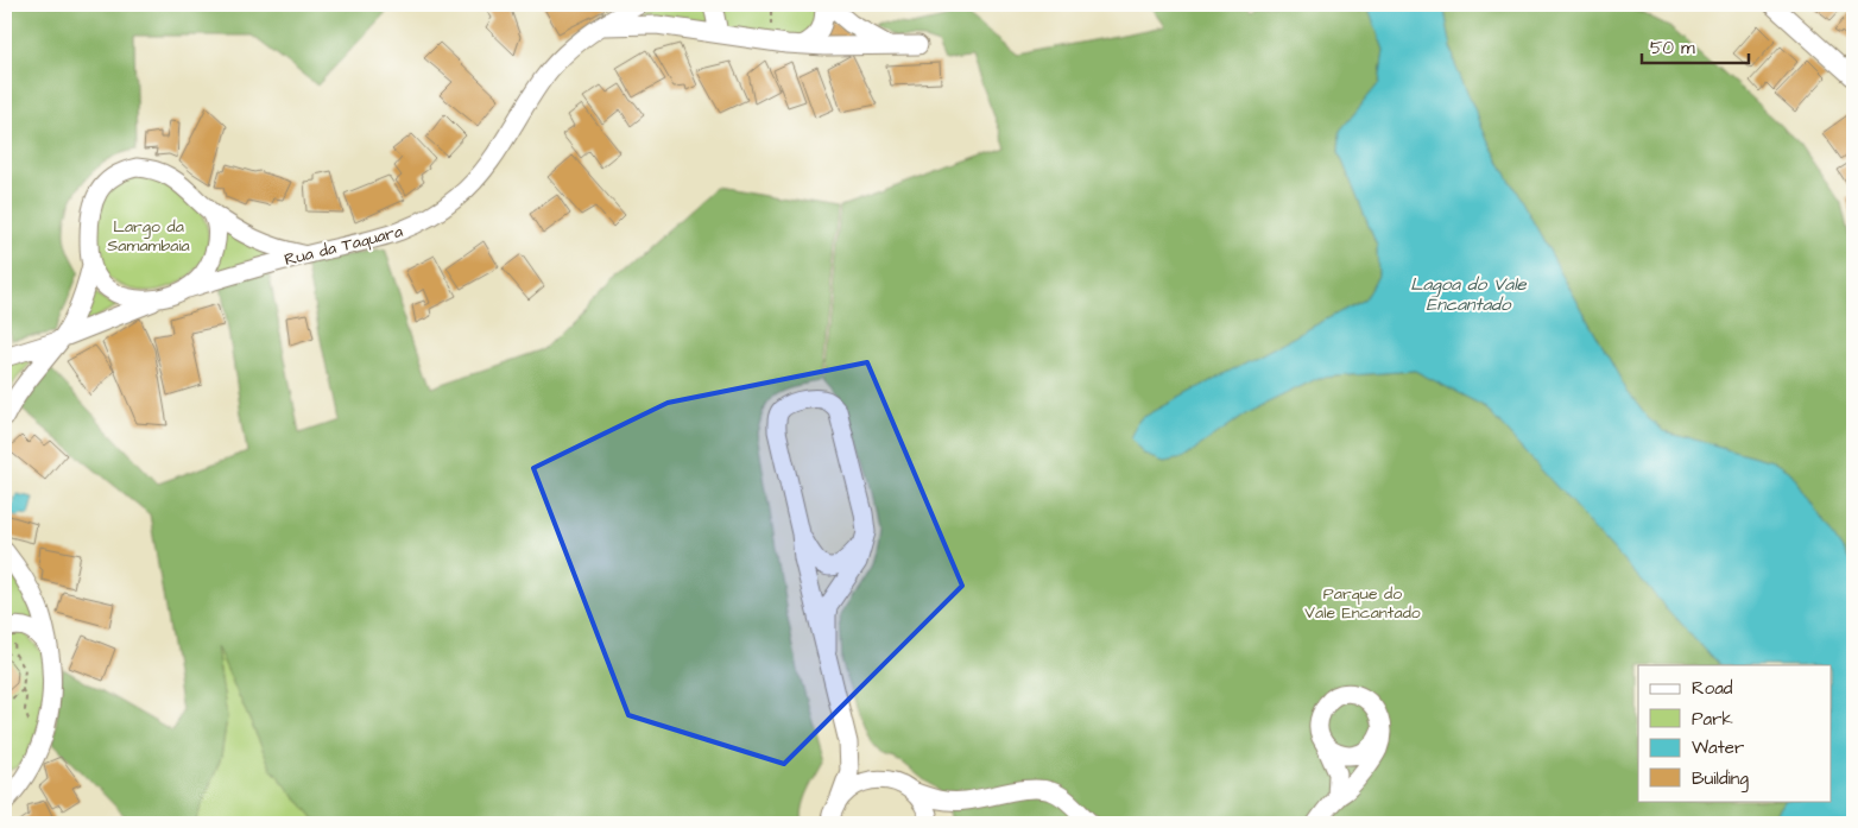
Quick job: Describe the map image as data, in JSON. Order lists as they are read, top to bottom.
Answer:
{
  "streets": {
    "street": ["Rua da Taquara"]
  },
  "water": ["Lagoa do Vale Encantado"],
  "parks": ["Largo da Samambaia", "Parque do Vale Encantado"],
  "legend": [
    "Road",
    "Park",
    "Water",
    "Building"
  ],
  "scale_bar": "50 m"
}
